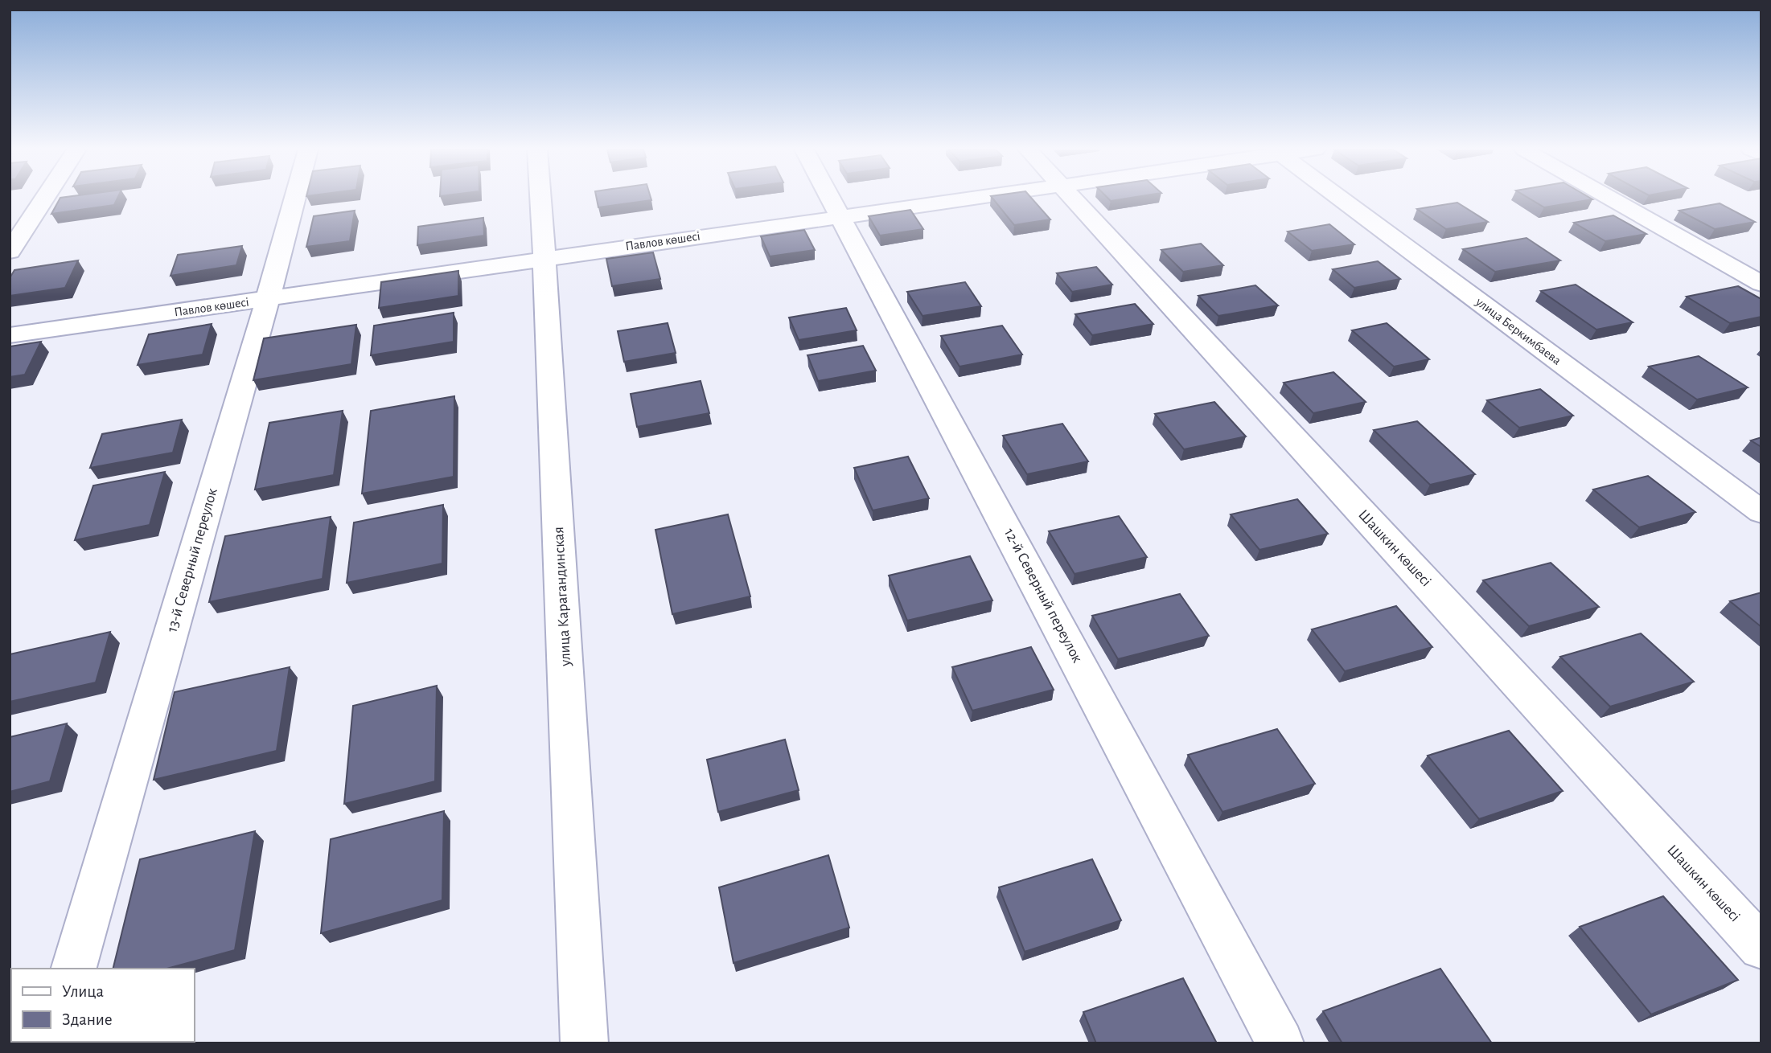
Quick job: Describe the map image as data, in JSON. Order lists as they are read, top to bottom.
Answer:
{
  "streets": {
    "street": [
      "Павлов көшесі",
      "улица Беркимбаева",
      "Шашкин көшесі",
      "13-й Северный переулок",
      "12-й Северный переулок",
      "улица Карагандинская"
    ]
  },
  "crossings": [
    ["Павлов көшесі", "13-й Северный переулок"],
    ["Павлов көшесі", "12-й Северный переулок"],
    ["Павлов көшесі", "улица Карагандинская"]
  ],
  "legend": ["Улица", "Здание"]
}
